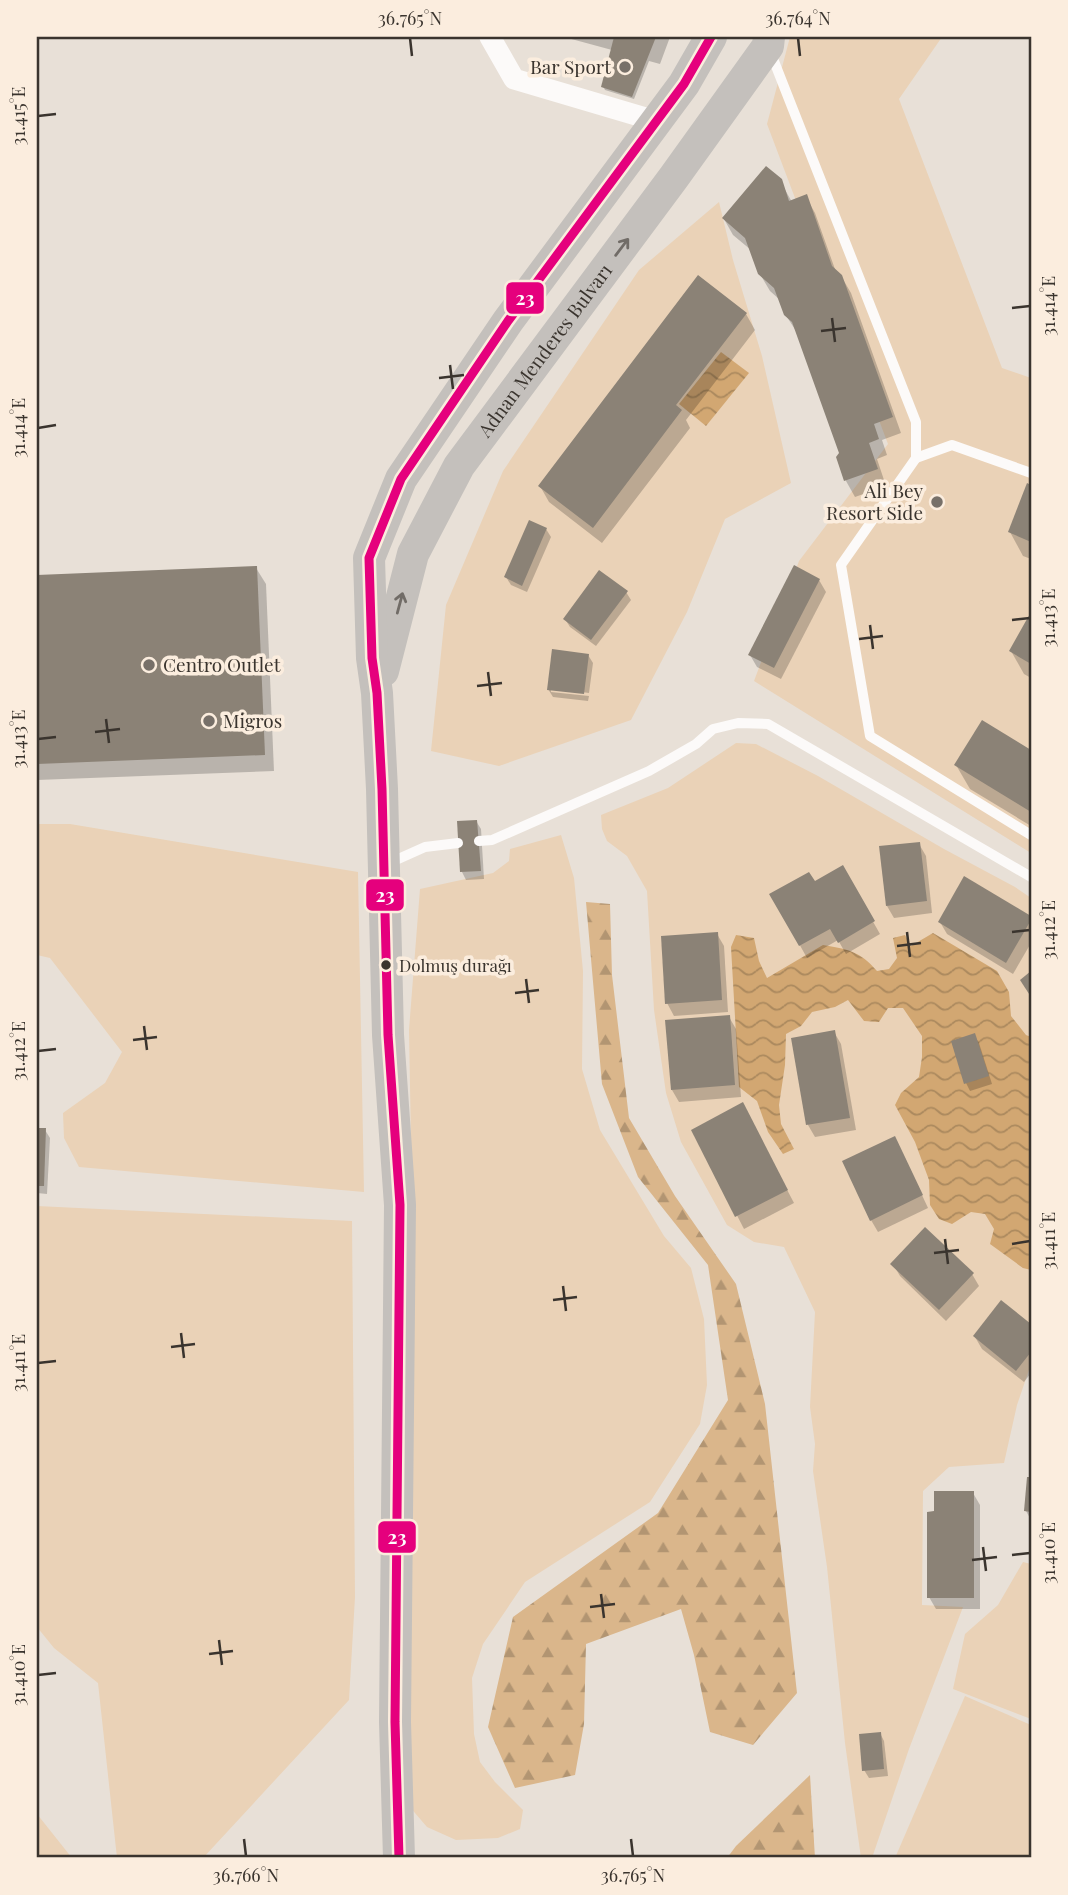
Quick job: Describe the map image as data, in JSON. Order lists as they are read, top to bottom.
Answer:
{
  "streets": {
    "main road": ["Adnan Menderes Bulvarı"]
  },
  "places": [
    "Bar Sport",
    "Ali Bey Resort Side",
    "Centro Outlet",
    "Migros",
    "Dolmuş durağı"
  ],
  "lines": ["transit line 23"],
  "coordinates": [
    "36.765°N",
    "36.764°N",
    "31.415°E",
    "31.414°E",
    "31.413°E",
    "31.412°E",
    "31.411°E",
    "31.410°E",
    "36.766°N"
  ]
}
